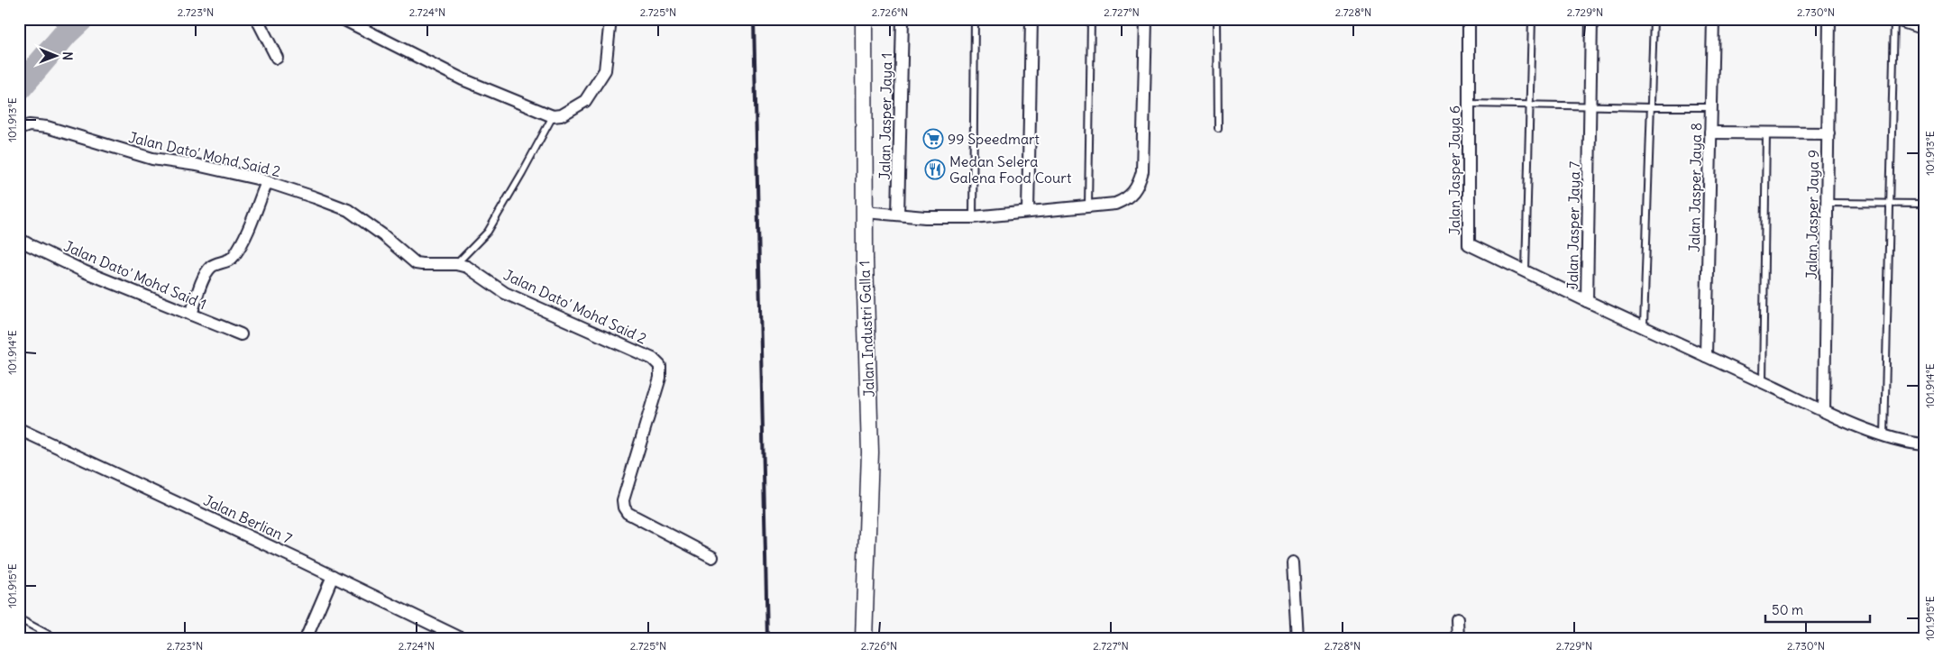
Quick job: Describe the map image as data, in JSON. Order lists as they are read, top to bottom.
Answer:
{
  "streets": {
    "main road": ["Jalan Industri Galla 1"],
    "street": [
      "Jalan Jasper Jaya 1",
      "Jalan Dato' Mohd Said 2",
      "Jalan Jasper Jaya 6",
      "Jalan Jasper Jaya 8",
      "Jalan Jasper Jaya 9",
      "Jalan Jasper Jaya 7",
      "Jalan Dato' Mohd Said 1",
      "Jalan Berlian 7"
    ]
  },
  "crossings": [
    ["Jalan Jasper Jaya 6", "Jalan Jasper Jaya 7"],
    ["Jalan Jasper Jaya 8", "Jalan Jasper Jaya 7"],
    ["Jalan Jasper Jaya 9", "Jalan Jasper Jaya 7"]
  ],
  "places": {
    "supermarket": ["99 Speedmart"],
    "restaurant": ["Medan Selera Galena Food Court"]
  },
  "scale_bar": "50 m",
  "north": "right",
  "coordinates": [
    "2.723°N",
    "2.724°N",
    "2.725°N",
    "2.726°N",
    "2.727°N",
    "2.728°N",
    "2.729°N",
    "2.730°N",
    "101.913°E",
    "101.914°E",
    "101.915°E"
  ]
}
